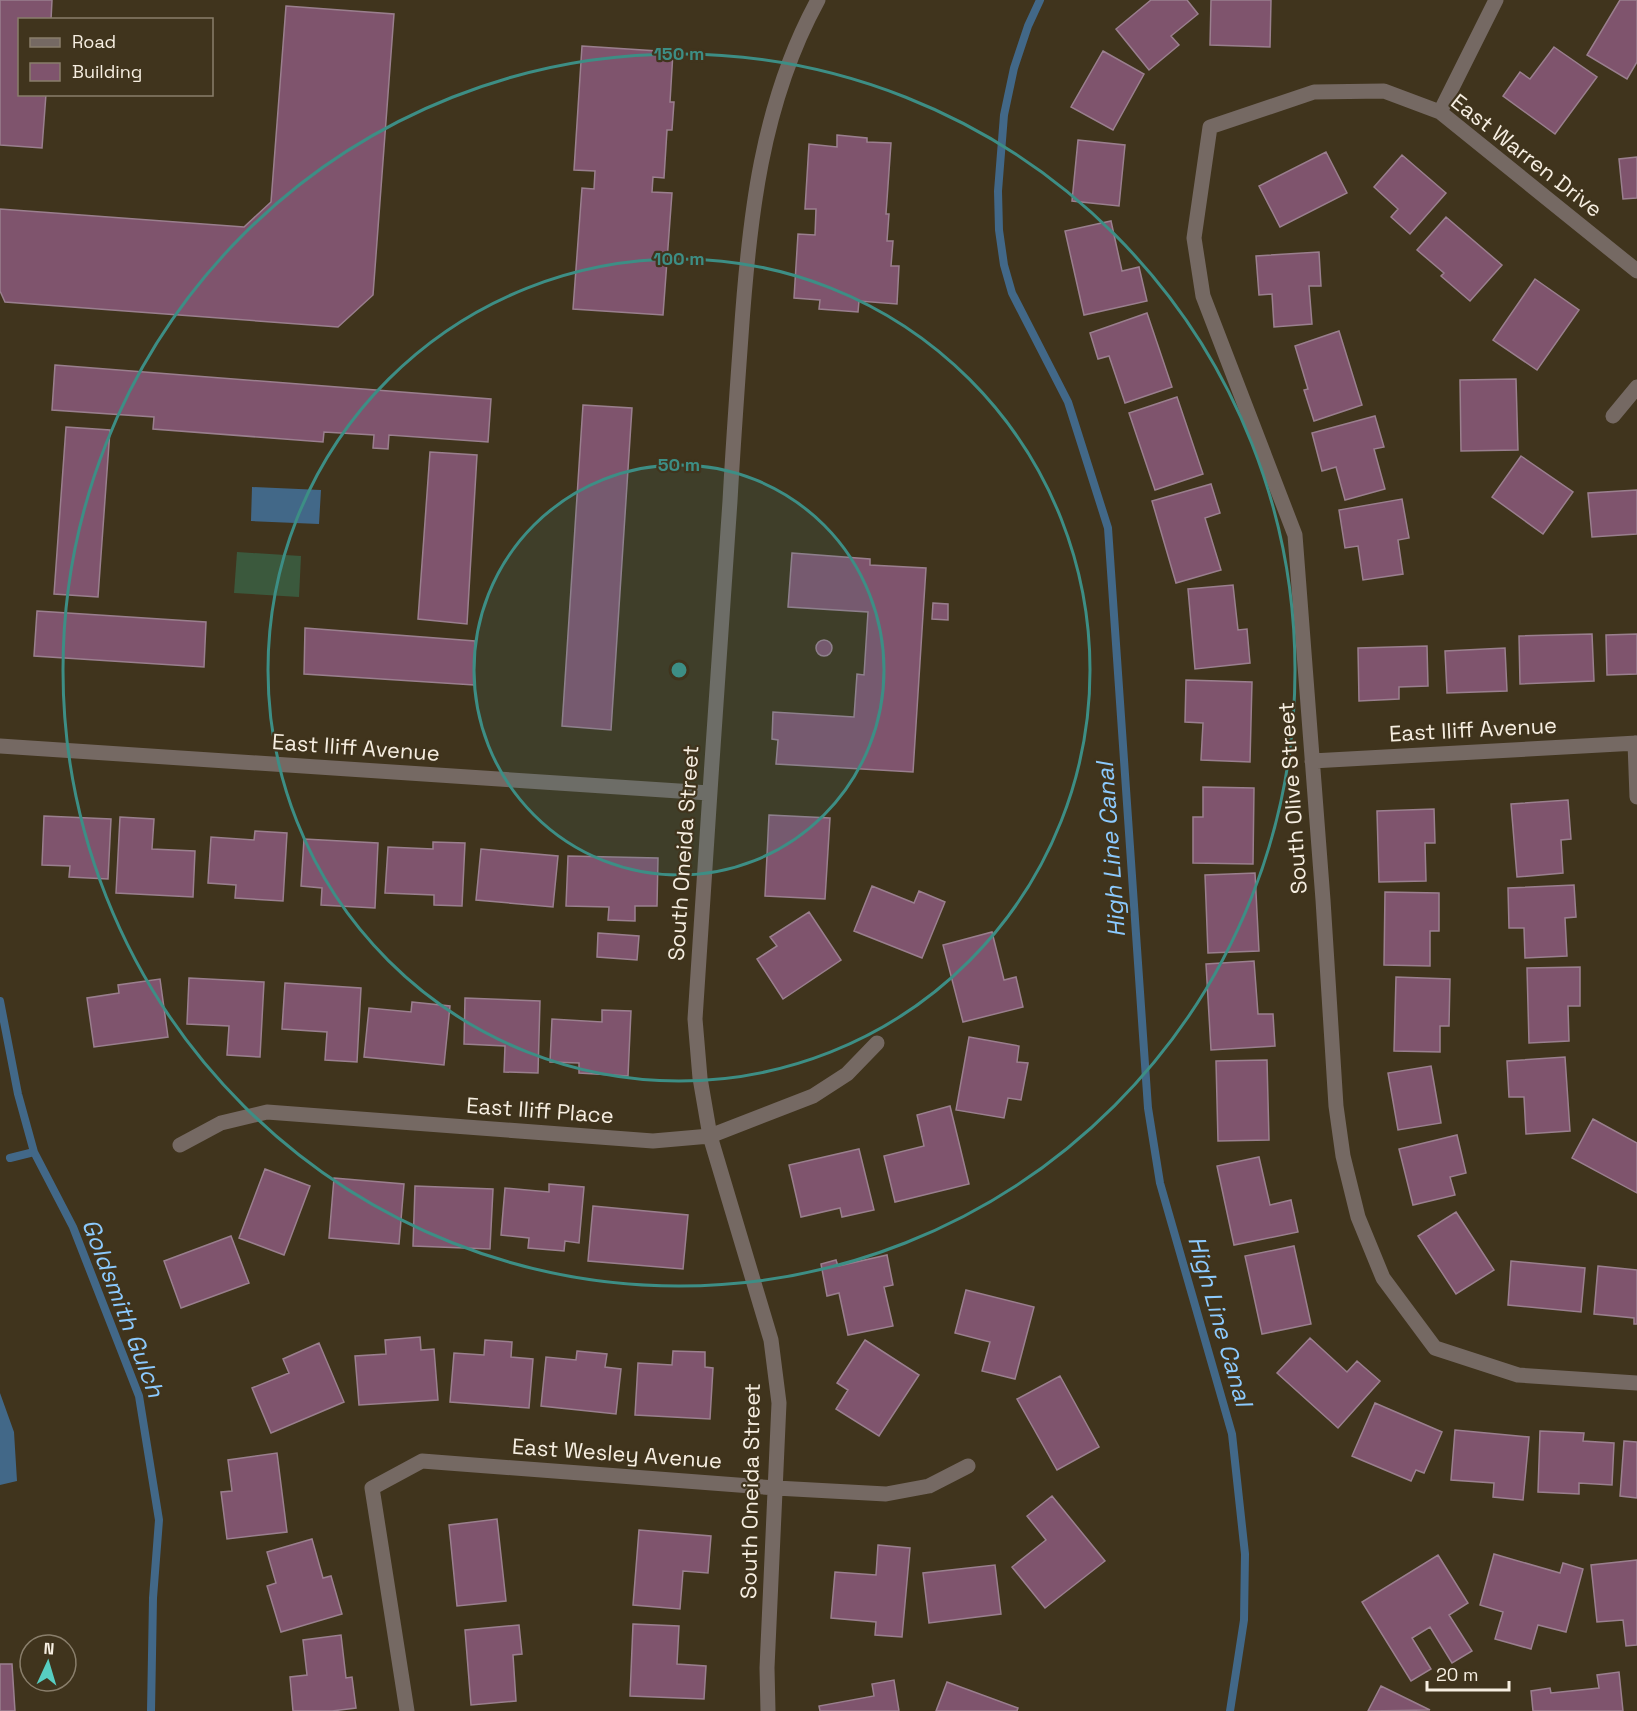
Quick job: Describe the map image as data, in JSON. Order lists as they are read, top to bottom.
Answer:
{
  "streets": {
    "street": [
      "East Warren Drive",
      "East Iliff Avenue",
      "South Olive Street",
      "South Oneida Street",
      "East Iliff Place",
      "East Wesley Avenue"
    ]
  },
  "crossings": [
    ["East Warren Drive", "South Olive Street"],
    ["East Iliff Avenue", "South Olive Street"],
    ["East Iliff Avenue", "South Oneida Street"],
    ["South Oneida Street", "East Iliff Place"],
    ["South Oneida Street", "East Wesley Avenue"]
  ],
  "water": ["High Line Canal", "Goldsmith Gulch"],
  "legend": ["Road", "Building"],
  "scale_bar": "20 m",
  "north": "top",
  "rings": ["150 m", "100 m", "50 m"]
}
